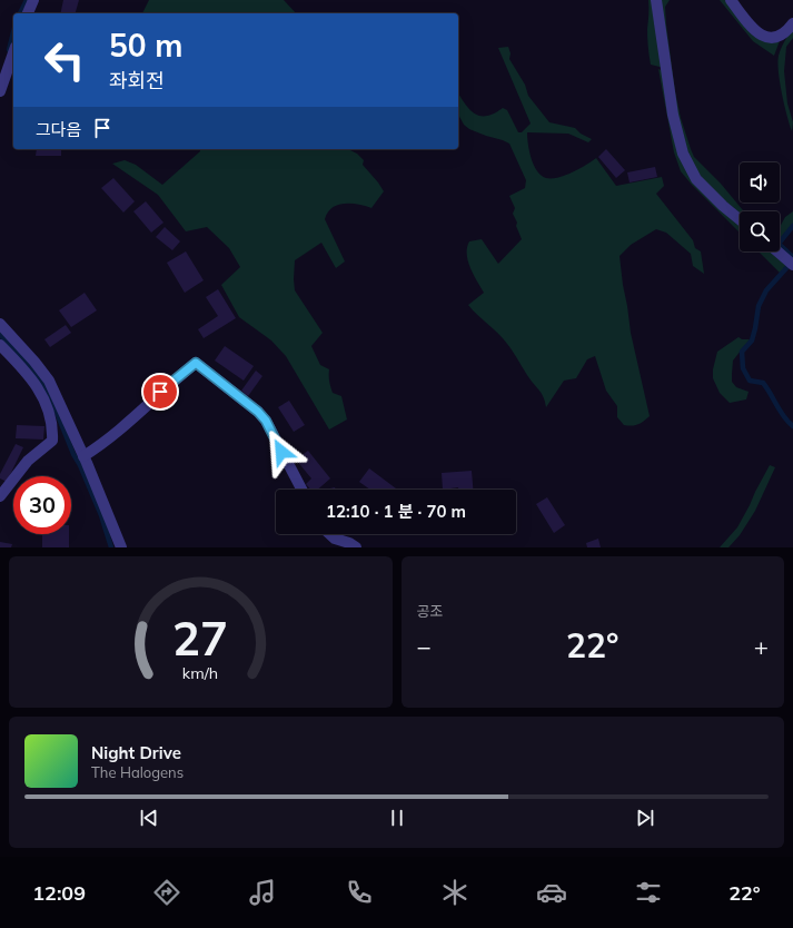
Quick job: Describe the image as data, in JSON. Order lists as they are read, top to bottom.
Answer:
{
  "page": {
    "turn": ["50 m", "좌회전"],
    "then": "그다음",
    "limit": "30",
    "trip": "12:10 · 1 분 · 70 m",
    "tile": "공조",
    "heat": ["−", "22°", "+"],
    "song": ["Night Drive", "The Halogens"],
    "tabs": ["12:09", "22°"],
    "gauge": ["27", "km/h"]
  }
}
